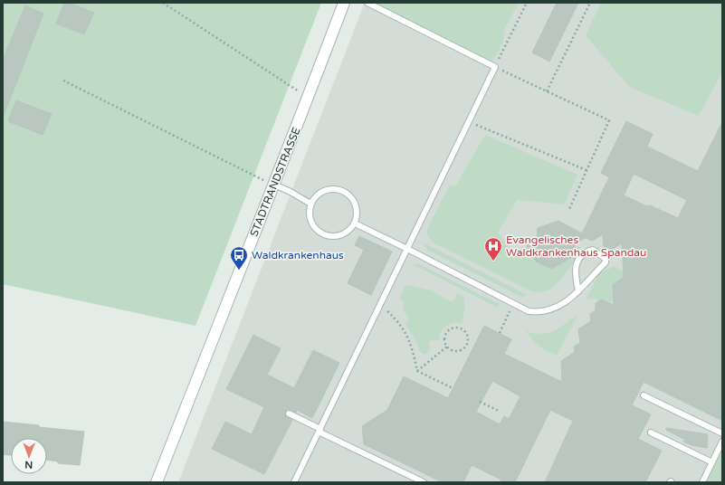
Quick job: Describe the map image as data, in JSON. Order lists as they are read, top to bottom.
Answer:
{
  "streets": {
    "street": ["STADTRANDSTRASSE"]
  },
  "places": {
    "hospital": ["Evangelisches Waldkrankenhaus Spandau"],
    "bus stop": ["Waldkrankenhaus"]
  },
  "north": "bottom"
}
